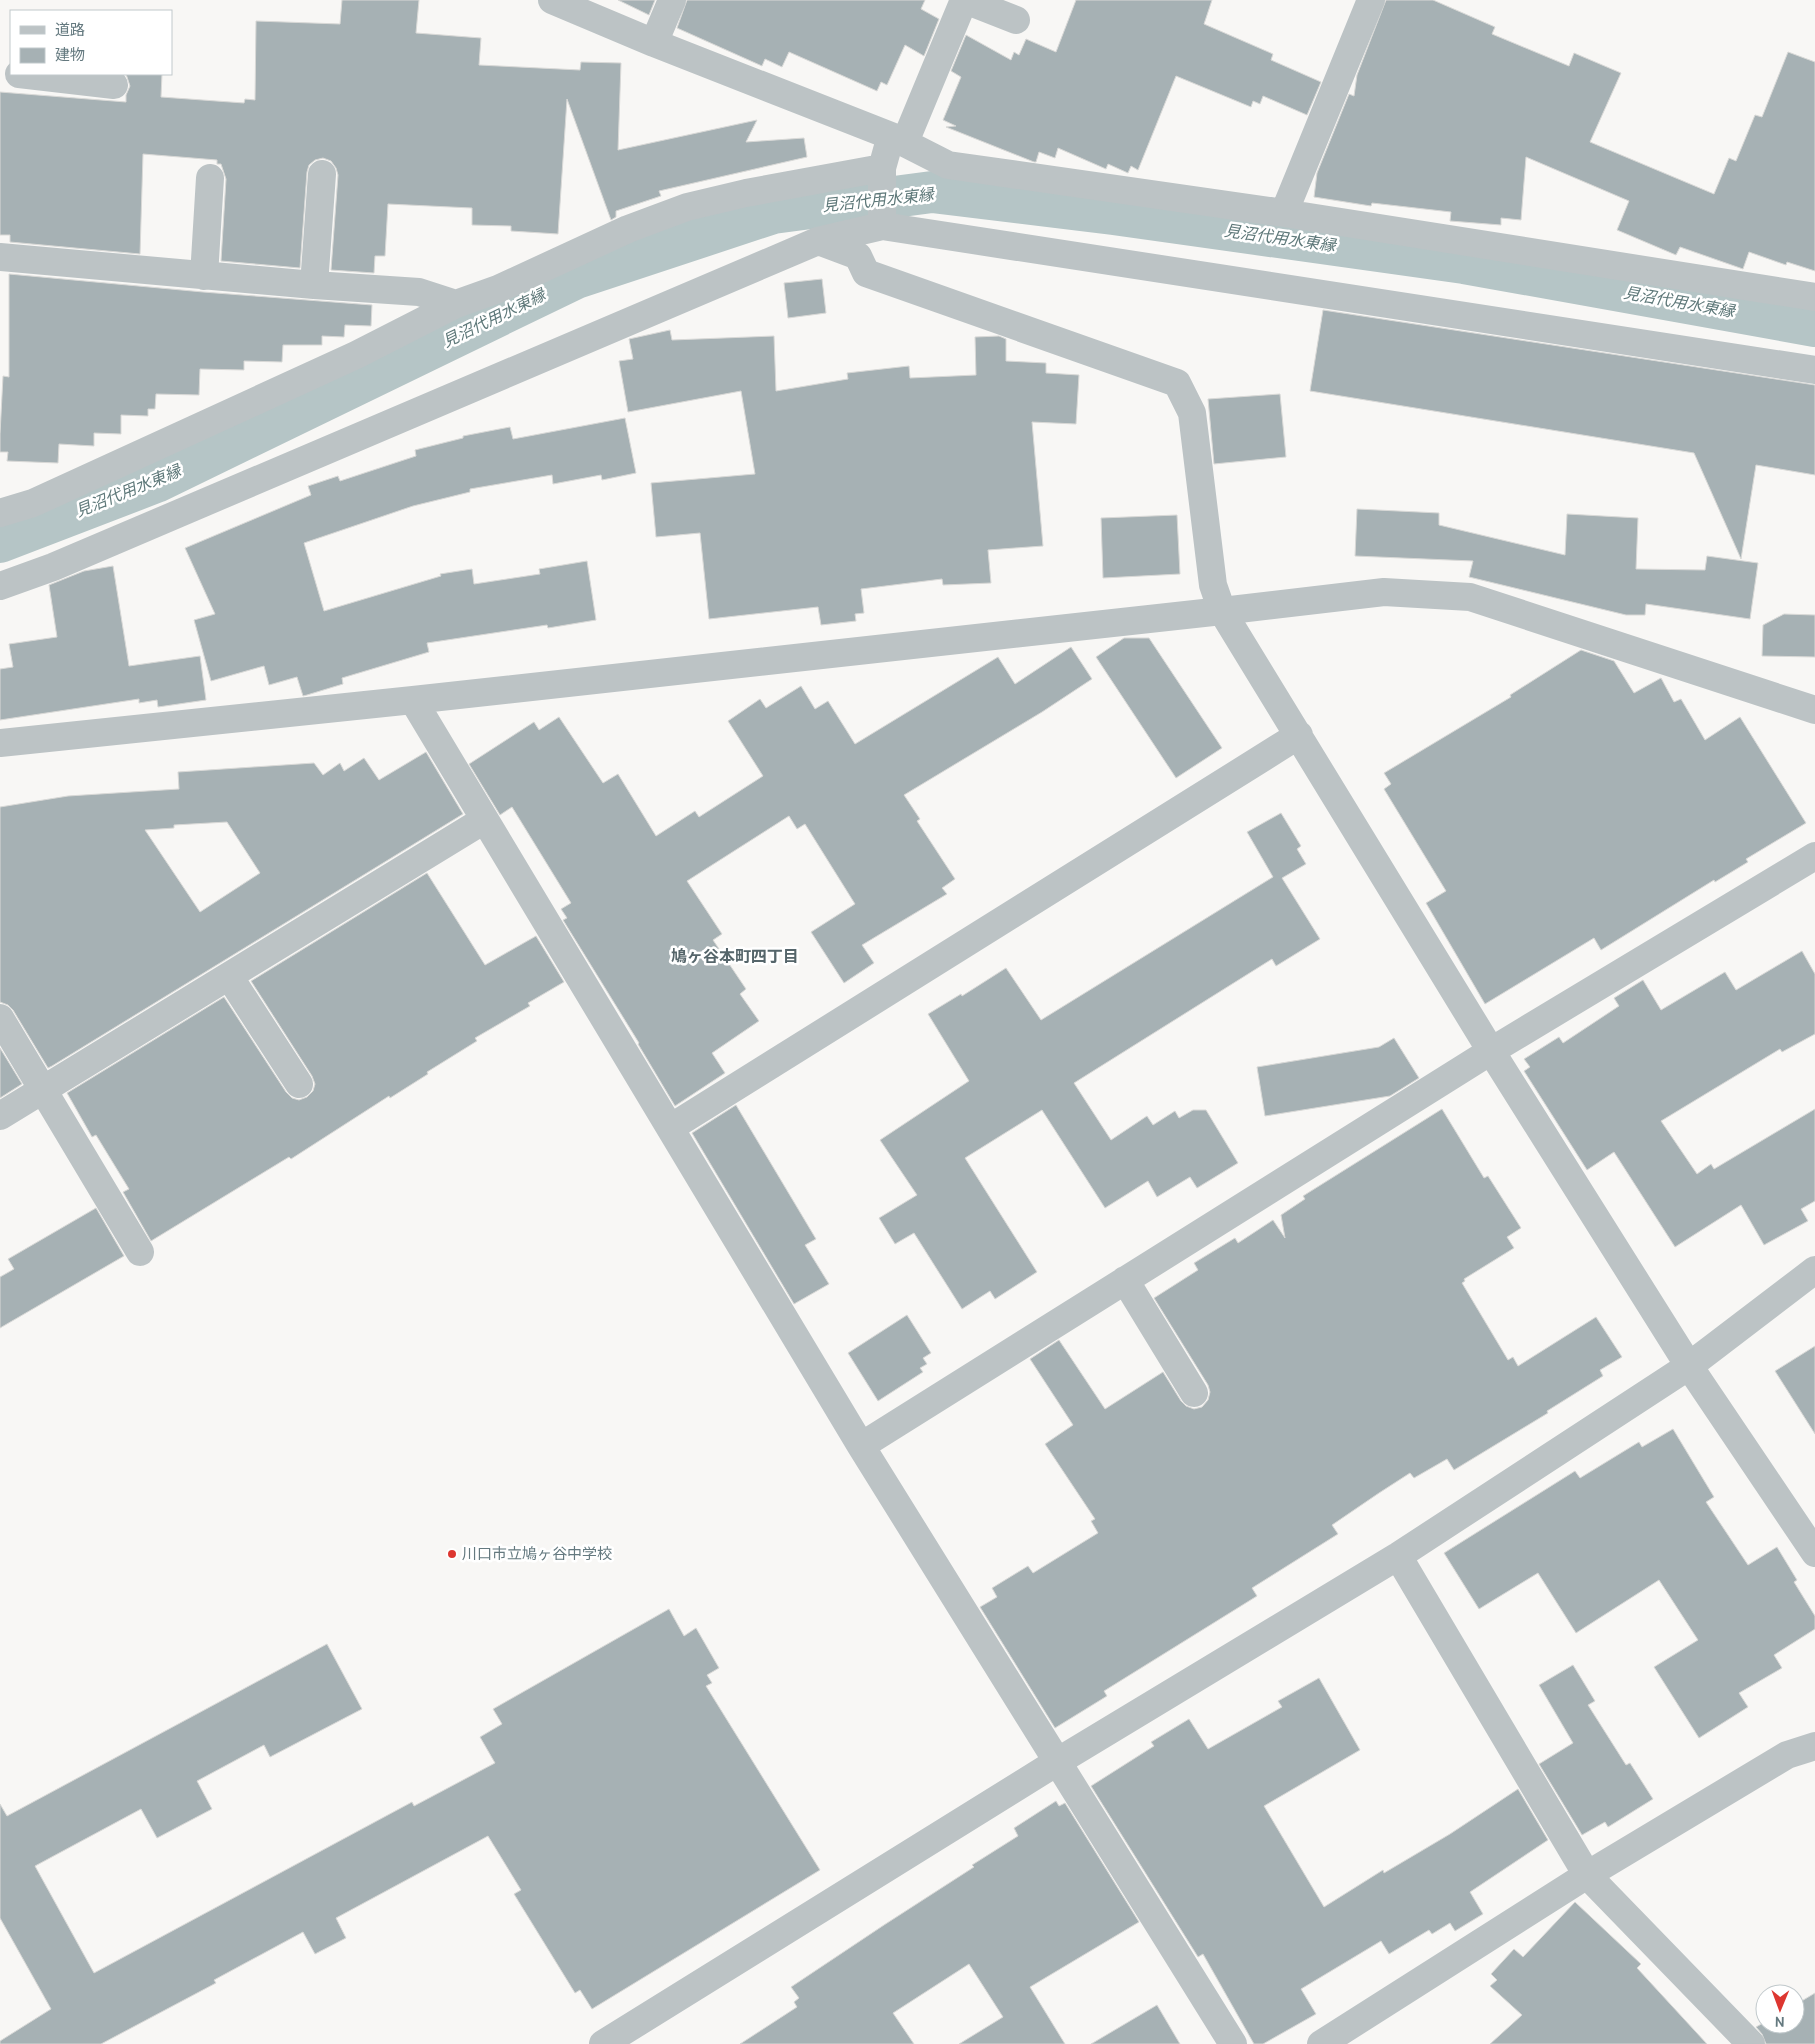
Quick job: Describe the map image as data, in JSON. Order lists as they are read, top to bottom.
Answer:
{
  "districts": ["鳩ヶ谷本町四丁目"],
  "water": ["見沼代用水東縁"],
  "places": ["川口市立鳩ヶ谷中学校"],
  "legend": ["道路", "建物"],
  "north": "bottom"
}
